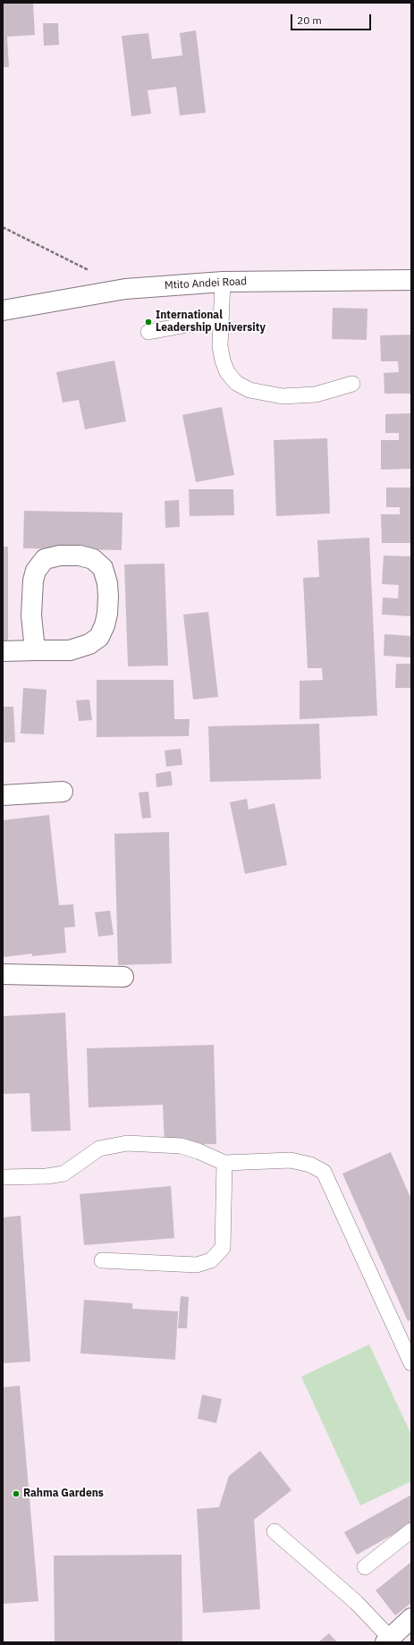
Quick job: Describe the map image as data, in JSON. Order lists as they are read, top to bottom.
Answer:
{
  "streets": {
    "street": ["Mtito Andei Road"]
  },
  "places": ["International Leadership University", "Rahma Gardens"],
  "scale_bar": "20 m"
}
